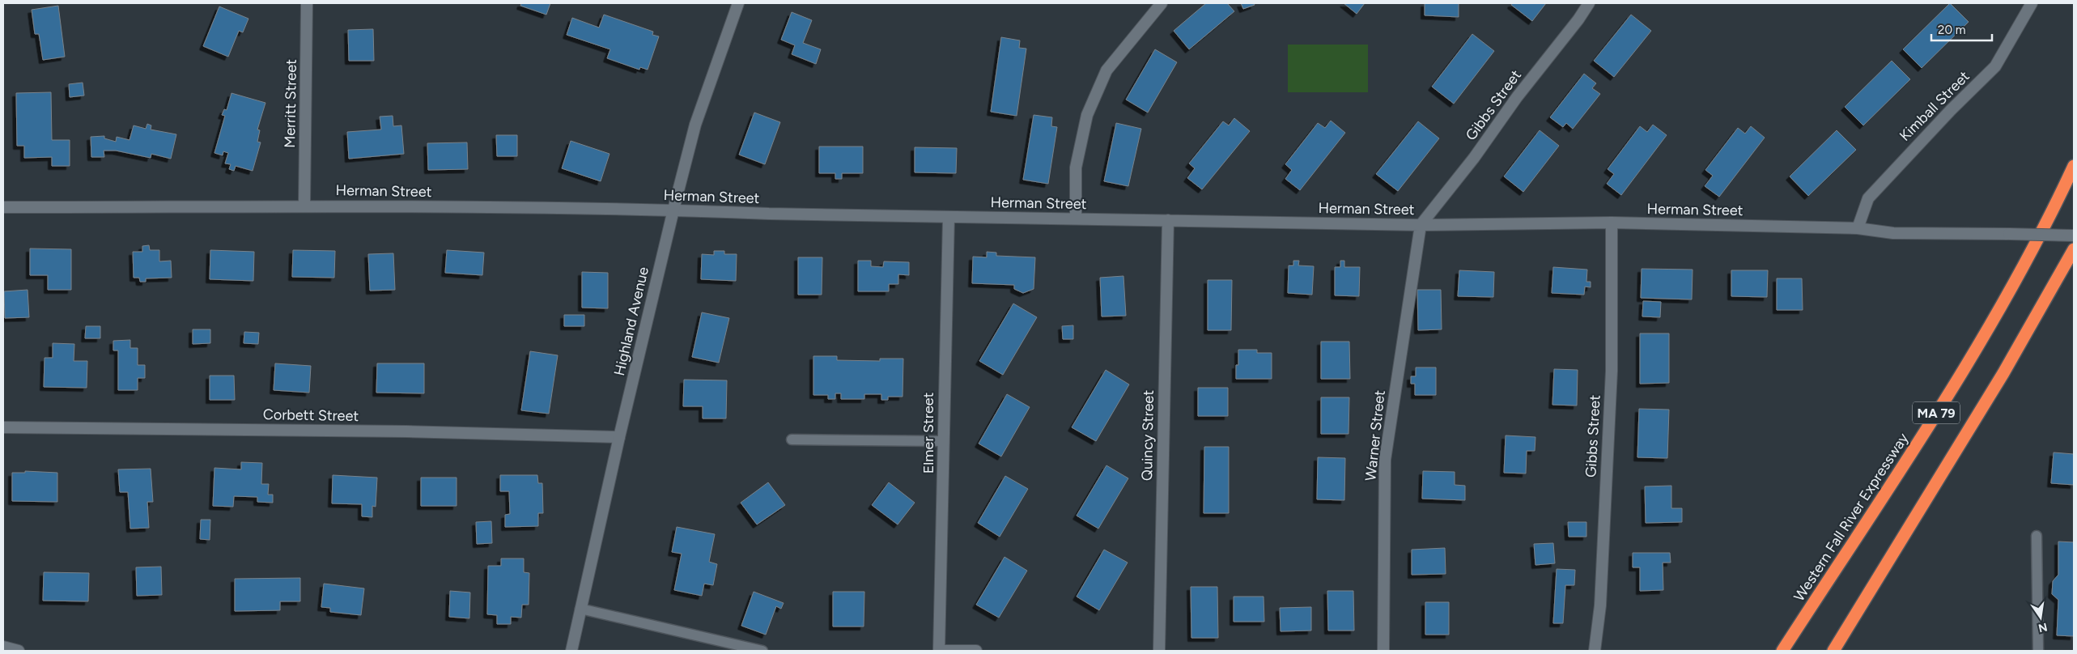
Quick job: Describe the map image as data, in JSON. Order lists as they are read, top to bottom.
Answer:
{
  "streets": {
    "highway": ["MA 79", "Western Fall River Expressway"],
    "street": [
      "Merritt Street",
      "Gibbs Street",
      "Kimball Street",
      "Herman Street",
      "Highland Avenue",
      "Corbett Street",
      "Elmer Street",
      "Quincy Street",
      "Warner Street"
    ]
  },
  "crossings": [
    ["Merritt Street", "Herman Street"],
    ["Gibbs Street", "Herman Street"],
    ["Gibbs Street", "Warner Street"],
    ["Kimball Street", "Herman Street"],
    ["Herman Street", "Highland Avenue"],
    ["Herman Street", "Elmer Street"],
    ["Herman Street", "Quincy Street"],
    ["Herman Street", "Warner Street"],
    ["Highland Avenue", "Corbett Street"]
  ],
  "scale_bar": "20 m",
  "north": "bottom"
}
